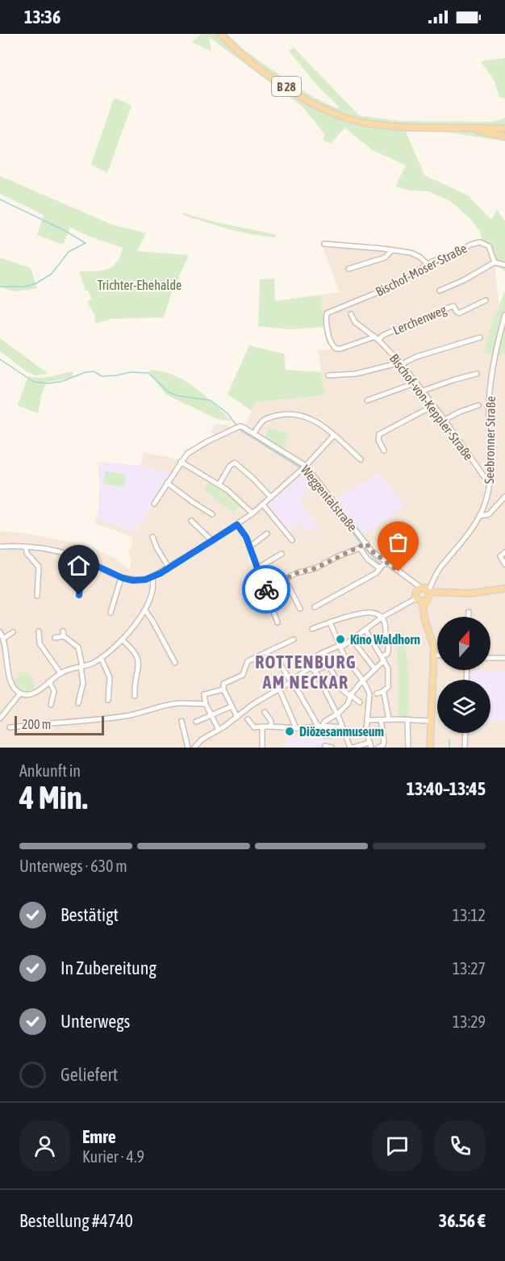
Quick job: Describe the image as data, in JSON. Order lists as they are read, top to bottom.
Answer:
{
  "streets": {
    "main road": ["B 28"],
    "street": [
      "Bischof-Moser-Straße",
      "Lerchenweg",
      "Bischof-von-Keppler-Straße",
      "Seebronner Straße",
      "Weggentalstraße"
    ]
  },
  "crossings": [
    ["Bischof-Moser-Straße", "Lerchenweg"],
    ["Bischof-Moser-Straße", "Bischof-von-Keppler-Straße"],
    ["Lerchenweg", "Bischof-von-Keppler-Straße"],
    ["Bischof-von-Keppler-Straße", "Seebronner Straße"],
    ["Seebronner Straße", "Weggentalstraße"]
  ],
  "districts": ["ROTTENBURG AM NECKAR"],
  "parks": ["Trichter-Ehehalde"],
  "places": ["Kino Waldhorn", "Diözesanmuseum"],
  "scale_bar": "200 m",
  "north": "top",
  "page": {
    "status": "13:36",
    "scale": "200 m",
    "heading": ["4 Min.", "Ankunft in", "13:40–13:45"],
    "panel": [
      "Emre",
      "Kurier · 4.9",
      "Bestellung #4740",
      "36.56 €"
    ],
    "bar": "Unterwegs · 630 m",
    "list": [
      ["Bestätigt", "13:12"],
      ["In Zubereitung", "13:27"],
      ["Unterwegs", "13:29"],
      "Geliefert"
    ]
  }
}
